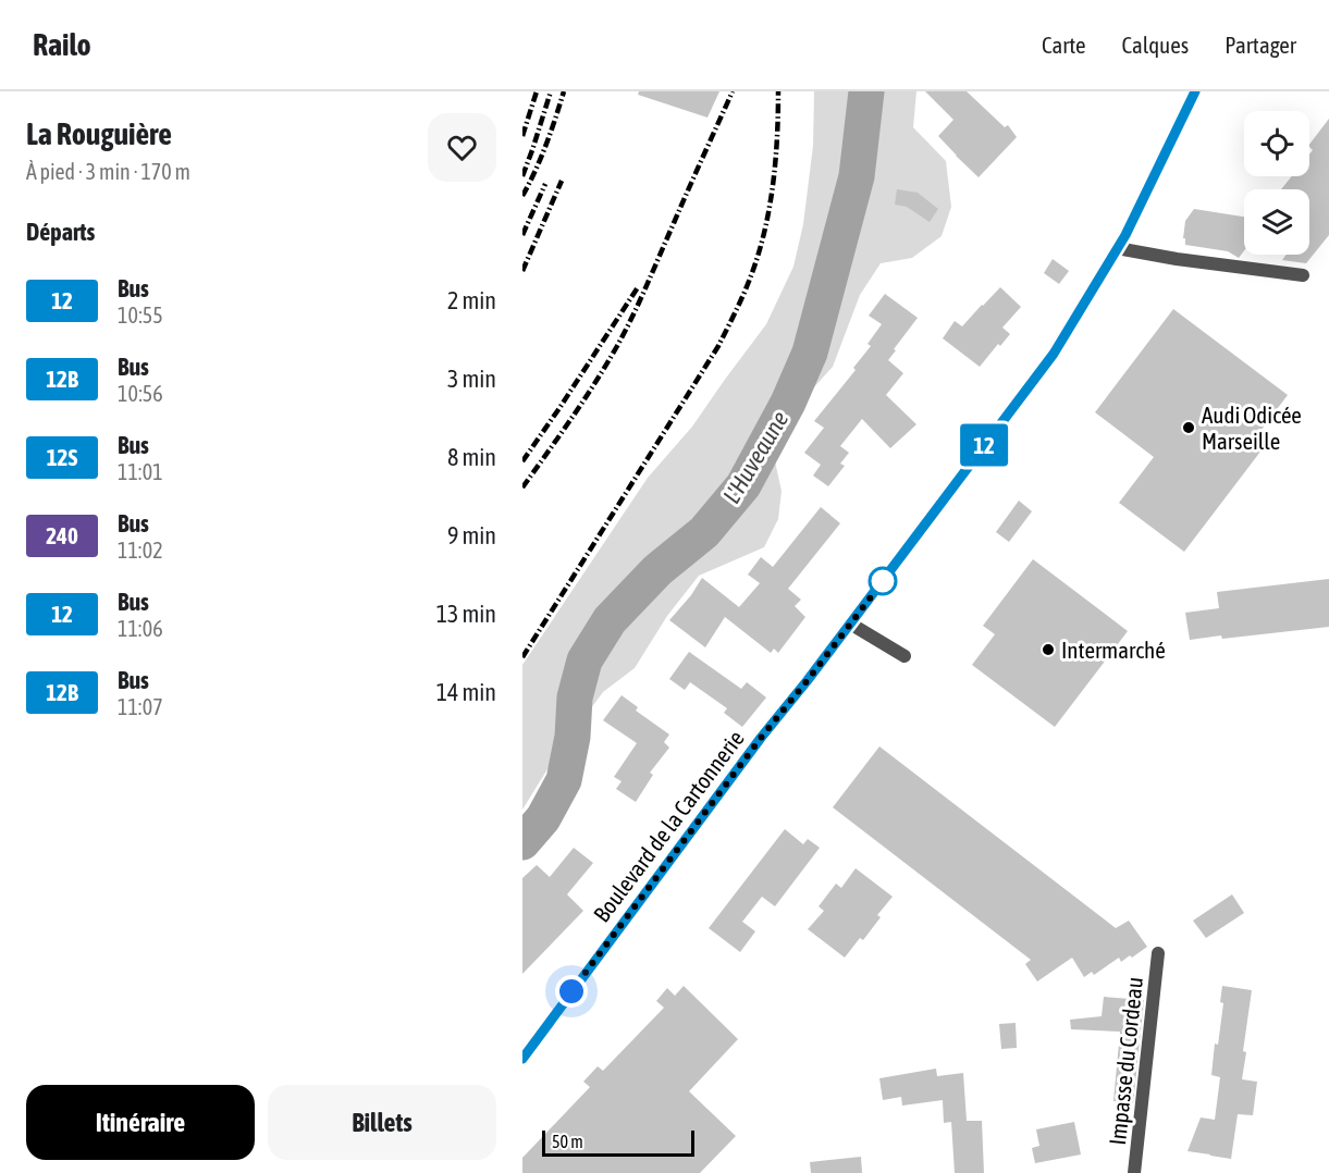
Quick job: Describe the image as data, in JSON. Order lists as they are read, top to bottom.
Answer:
{
  "streets": {
    "main road": ["Boulevard de la Cartonnerie"],
    "street": ["Impasse du Cordeau"]
  },
  "water": ["L'Huveaune"],
  "places": ["Audi Odicée Marseille", "Intermarché"],
  "lines": ["bus line 12"],
  "scale_bar": "50 m",
  "page": {
    "header": "Railo",
    "nav": ["Carte", "Calques", "Partager"],
    "heading": [
      ["La Rouguière", "À pied · 3 min · 170 m"],
      "Départs"
    ],
    "on_map": "12",
    "list": [
      {
        "mark": "12",
        "name": "Bus",
        "note": "10:55",
        "value": "2 min"
      },
      {
        "mark": "12B",
        "name": "Bus",
        "note": "10:56",
        "value": "3 min"
      },
      {
        "mark": "12S",
        "name": "Bus",
        "note": "11:01",
        "value": "8 min"
      },
      {
        "mark": "240",
        "name": "Bus",
        "note": "11:02",
        "value": "9 min"
      },
      {
        "mark": "12",
        "name": "Bus",
        "note": "11:06",
        "value": "13 min"
      },
      {
        "mark": "12B",
        "name": "Bus",
        "note": "11:07",
        "value": "14 min"
      }
    ],
    "buttons": ["Itinéraire", "Billets"],
    "scale": "50 m"
  }
}
